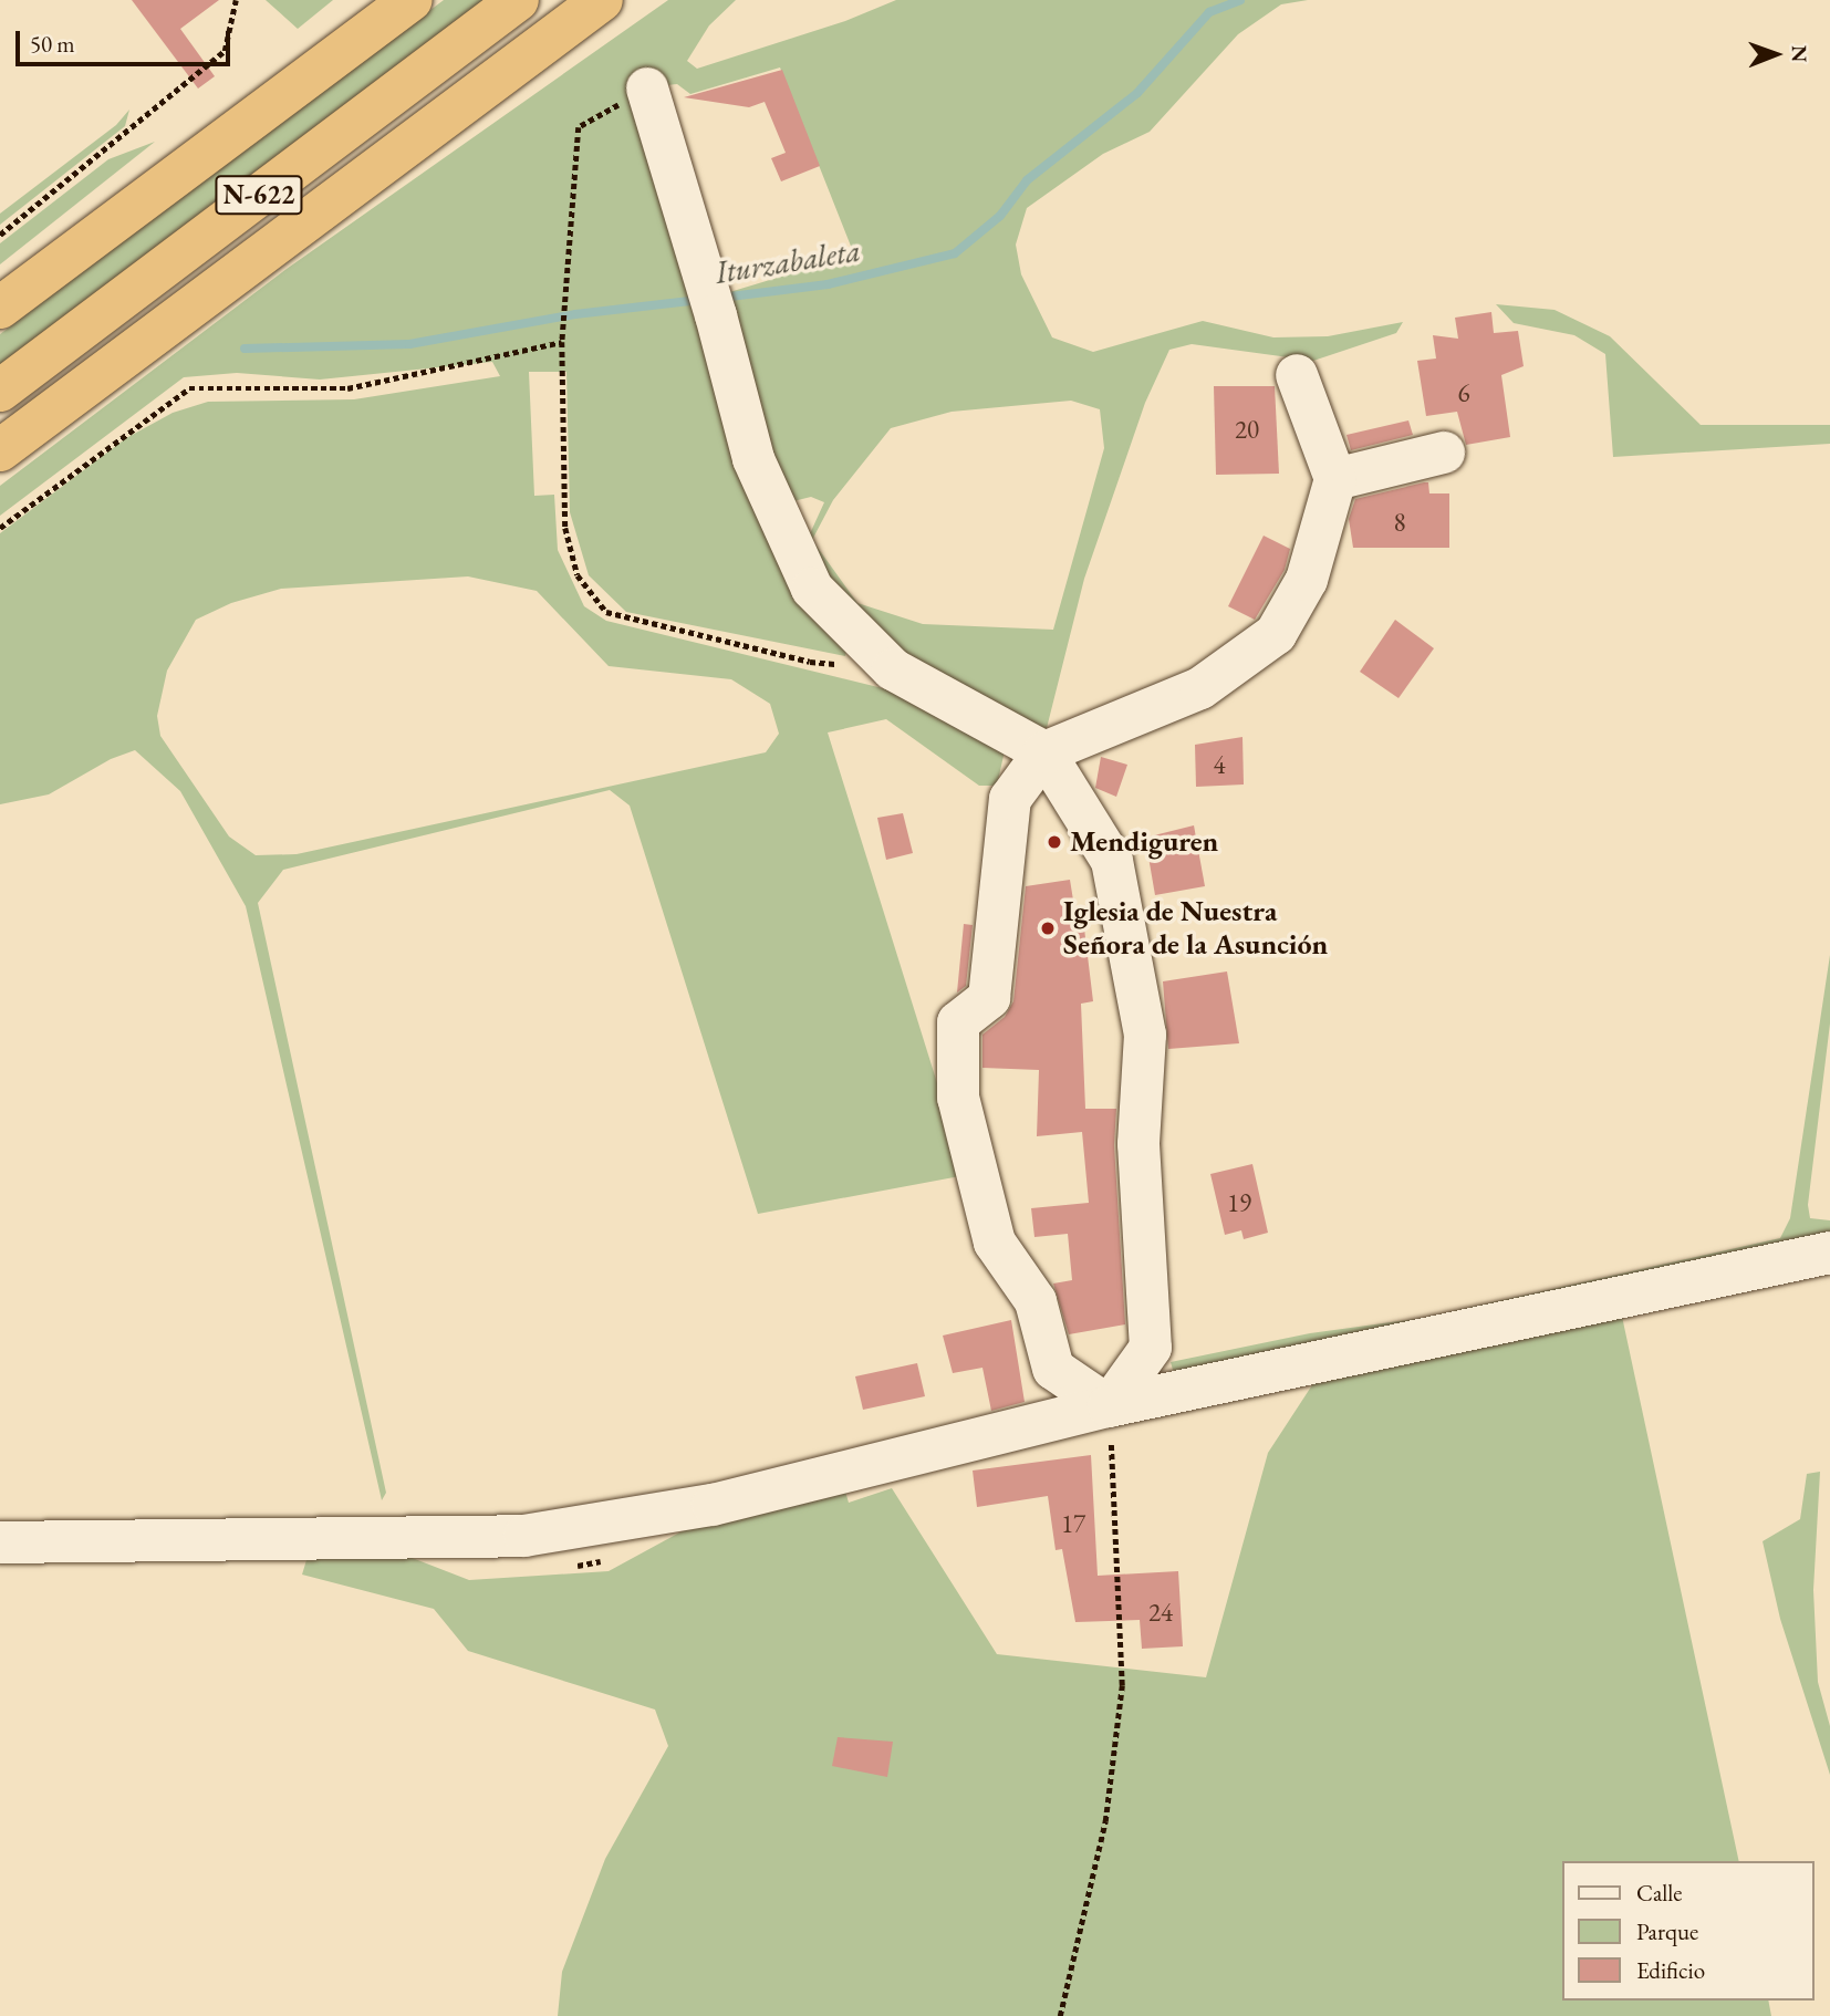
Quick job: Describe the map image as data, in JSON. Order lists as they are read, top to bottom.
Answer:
{
  "streets": {
    "highway": ["N-622"]
  },
  "water": ["Iturzabaleta"],
  "places": ["Mendiguren", "Iglesia de Nuestra Señora de la Asunción"],
  "house_numbers": [
    "6",
    "20",
    "8",
    "4",
    "19",
    "17",
    "24"
  ],
  "legend": ["Calle", "Parque", "Edificio"],
  "scale_bar": "50 m",
  "north": "right"
}
